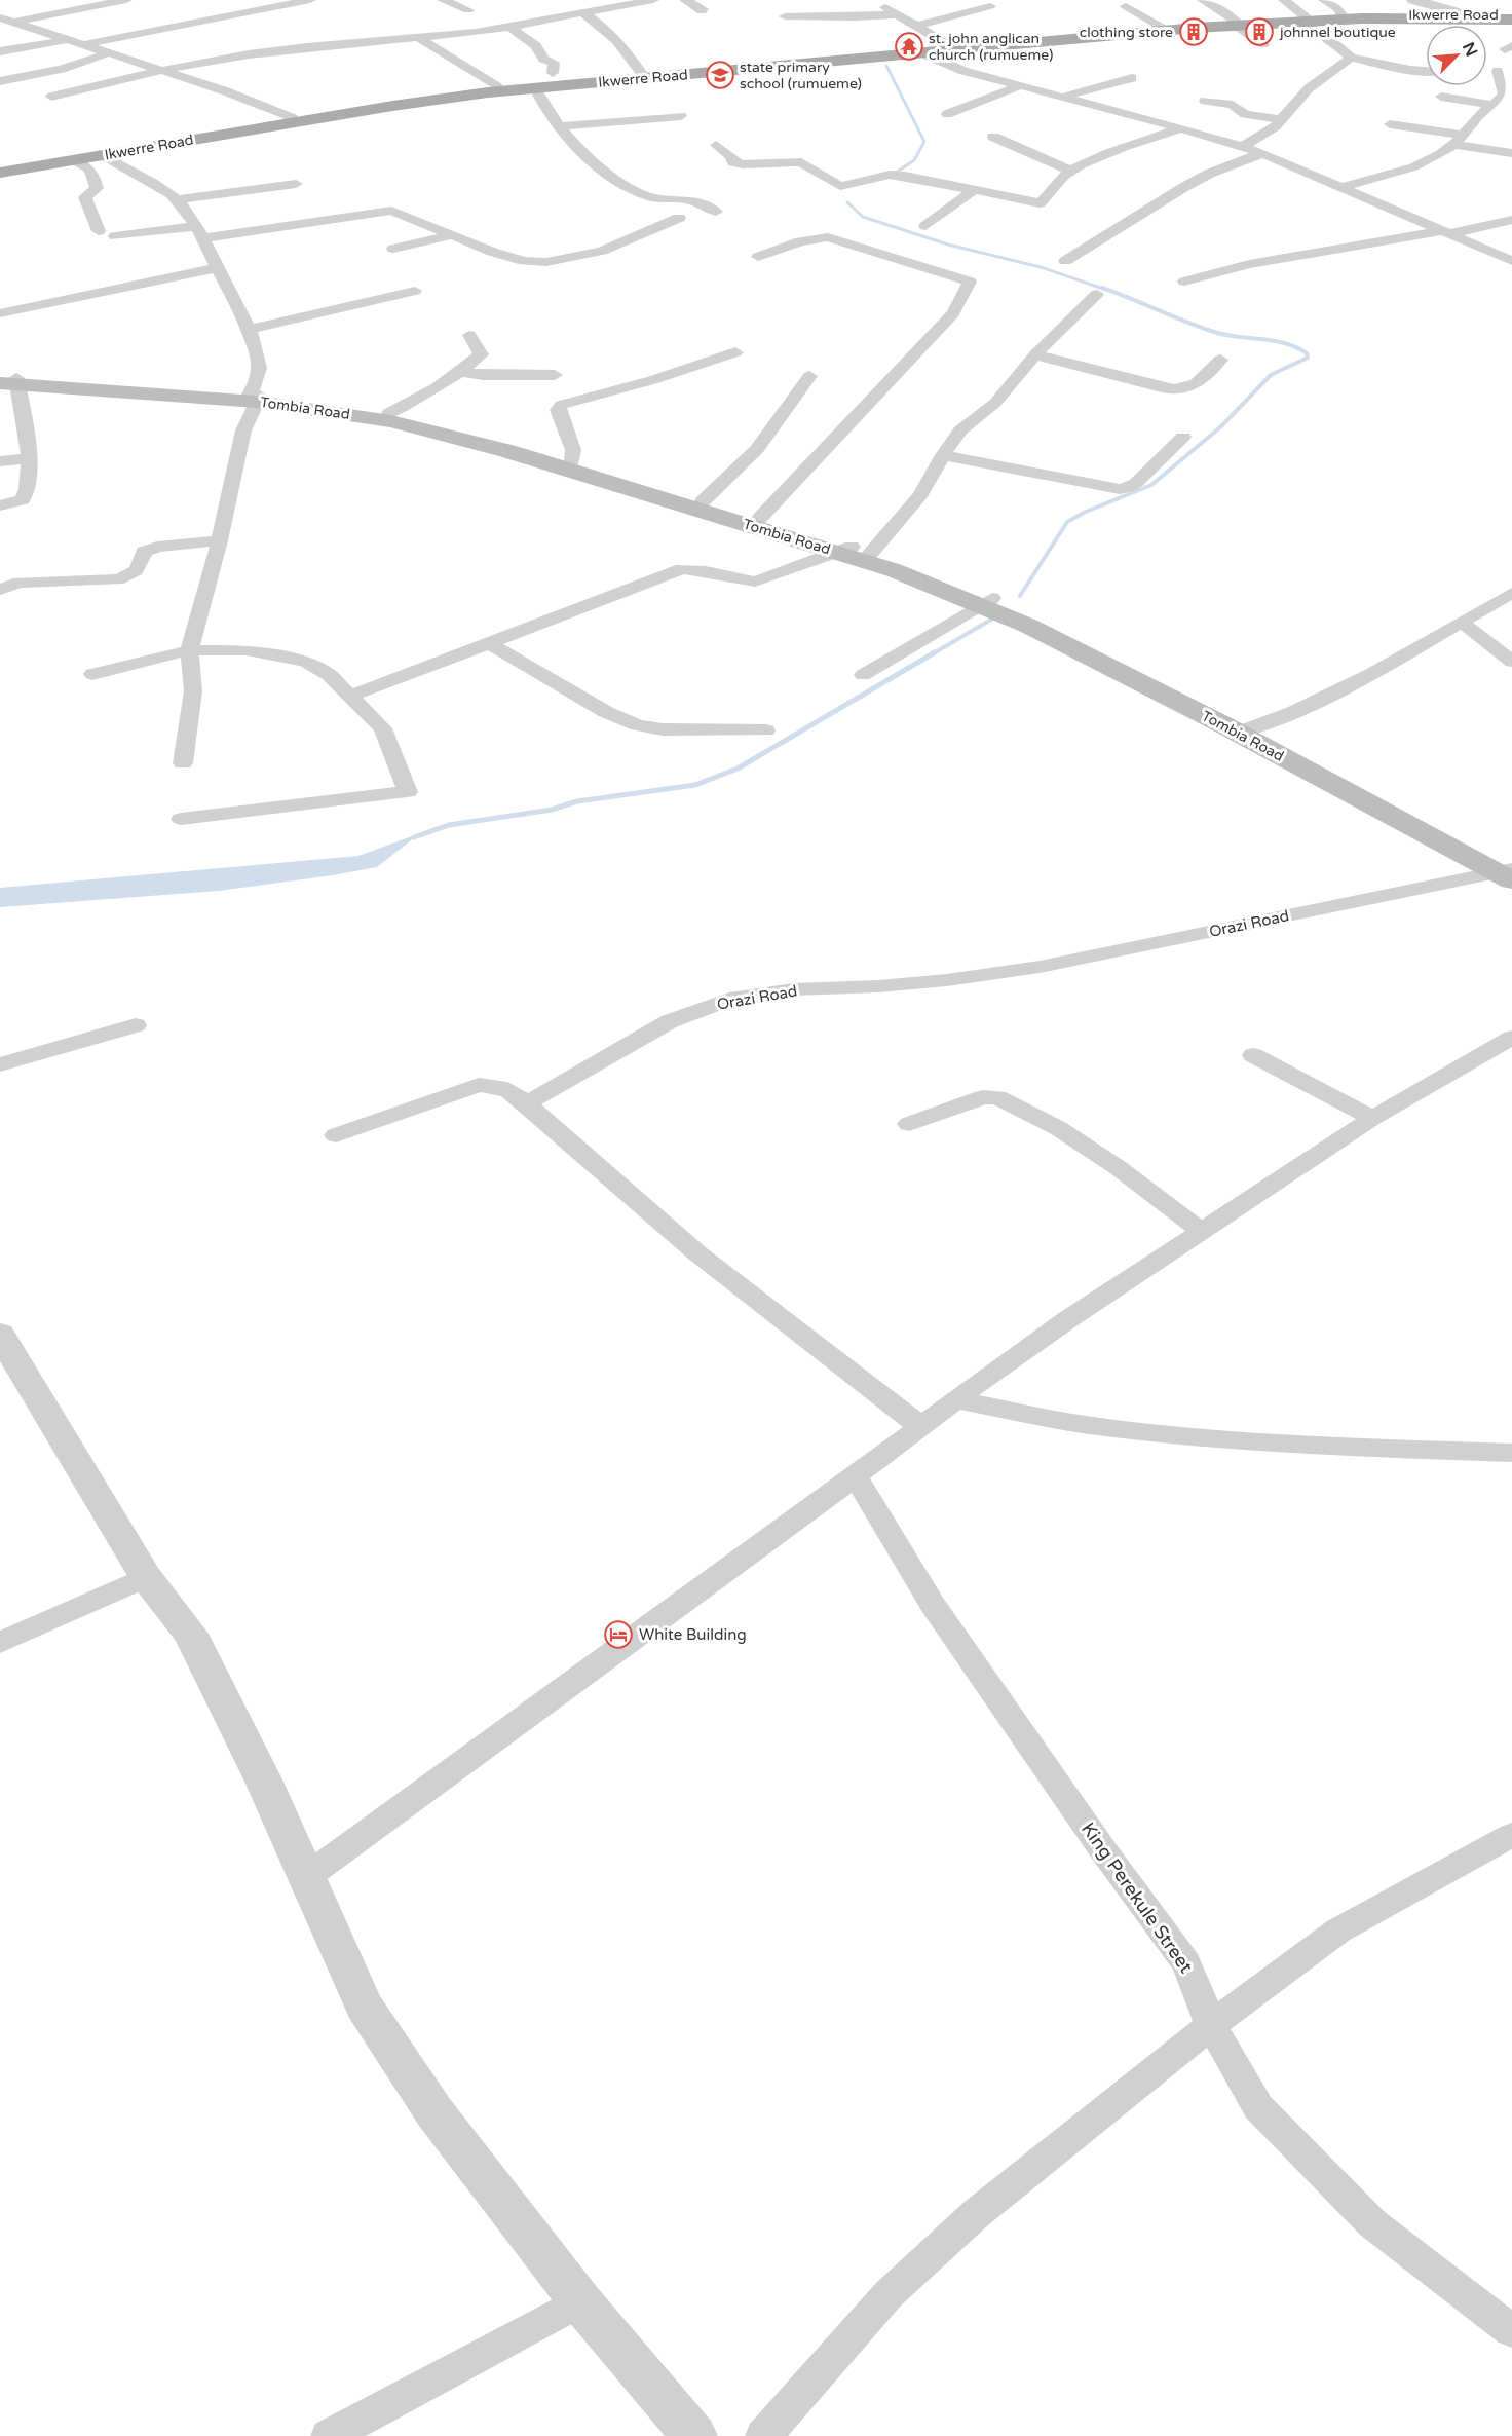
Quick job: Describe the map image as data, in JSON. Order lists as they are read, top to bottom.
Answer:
{
  "streets": {
    "main road": ["Ikwerre Road", "Tombia Road"],
    "street": ["Orazi Road", "King Perekule Street"]
  },
  "crossings": [
    ["Tombia Road", "Orazi Road"]
  ],
  "places": {
    "building": ["clothing store", "johnnel boutique"],
    "temple": ["st. john anglican church (rumueme)"],
    "school or university": ["state primary school (rumueme)"],
    "hotel": ["White Building"]
  },
  "north": "top right"
}
